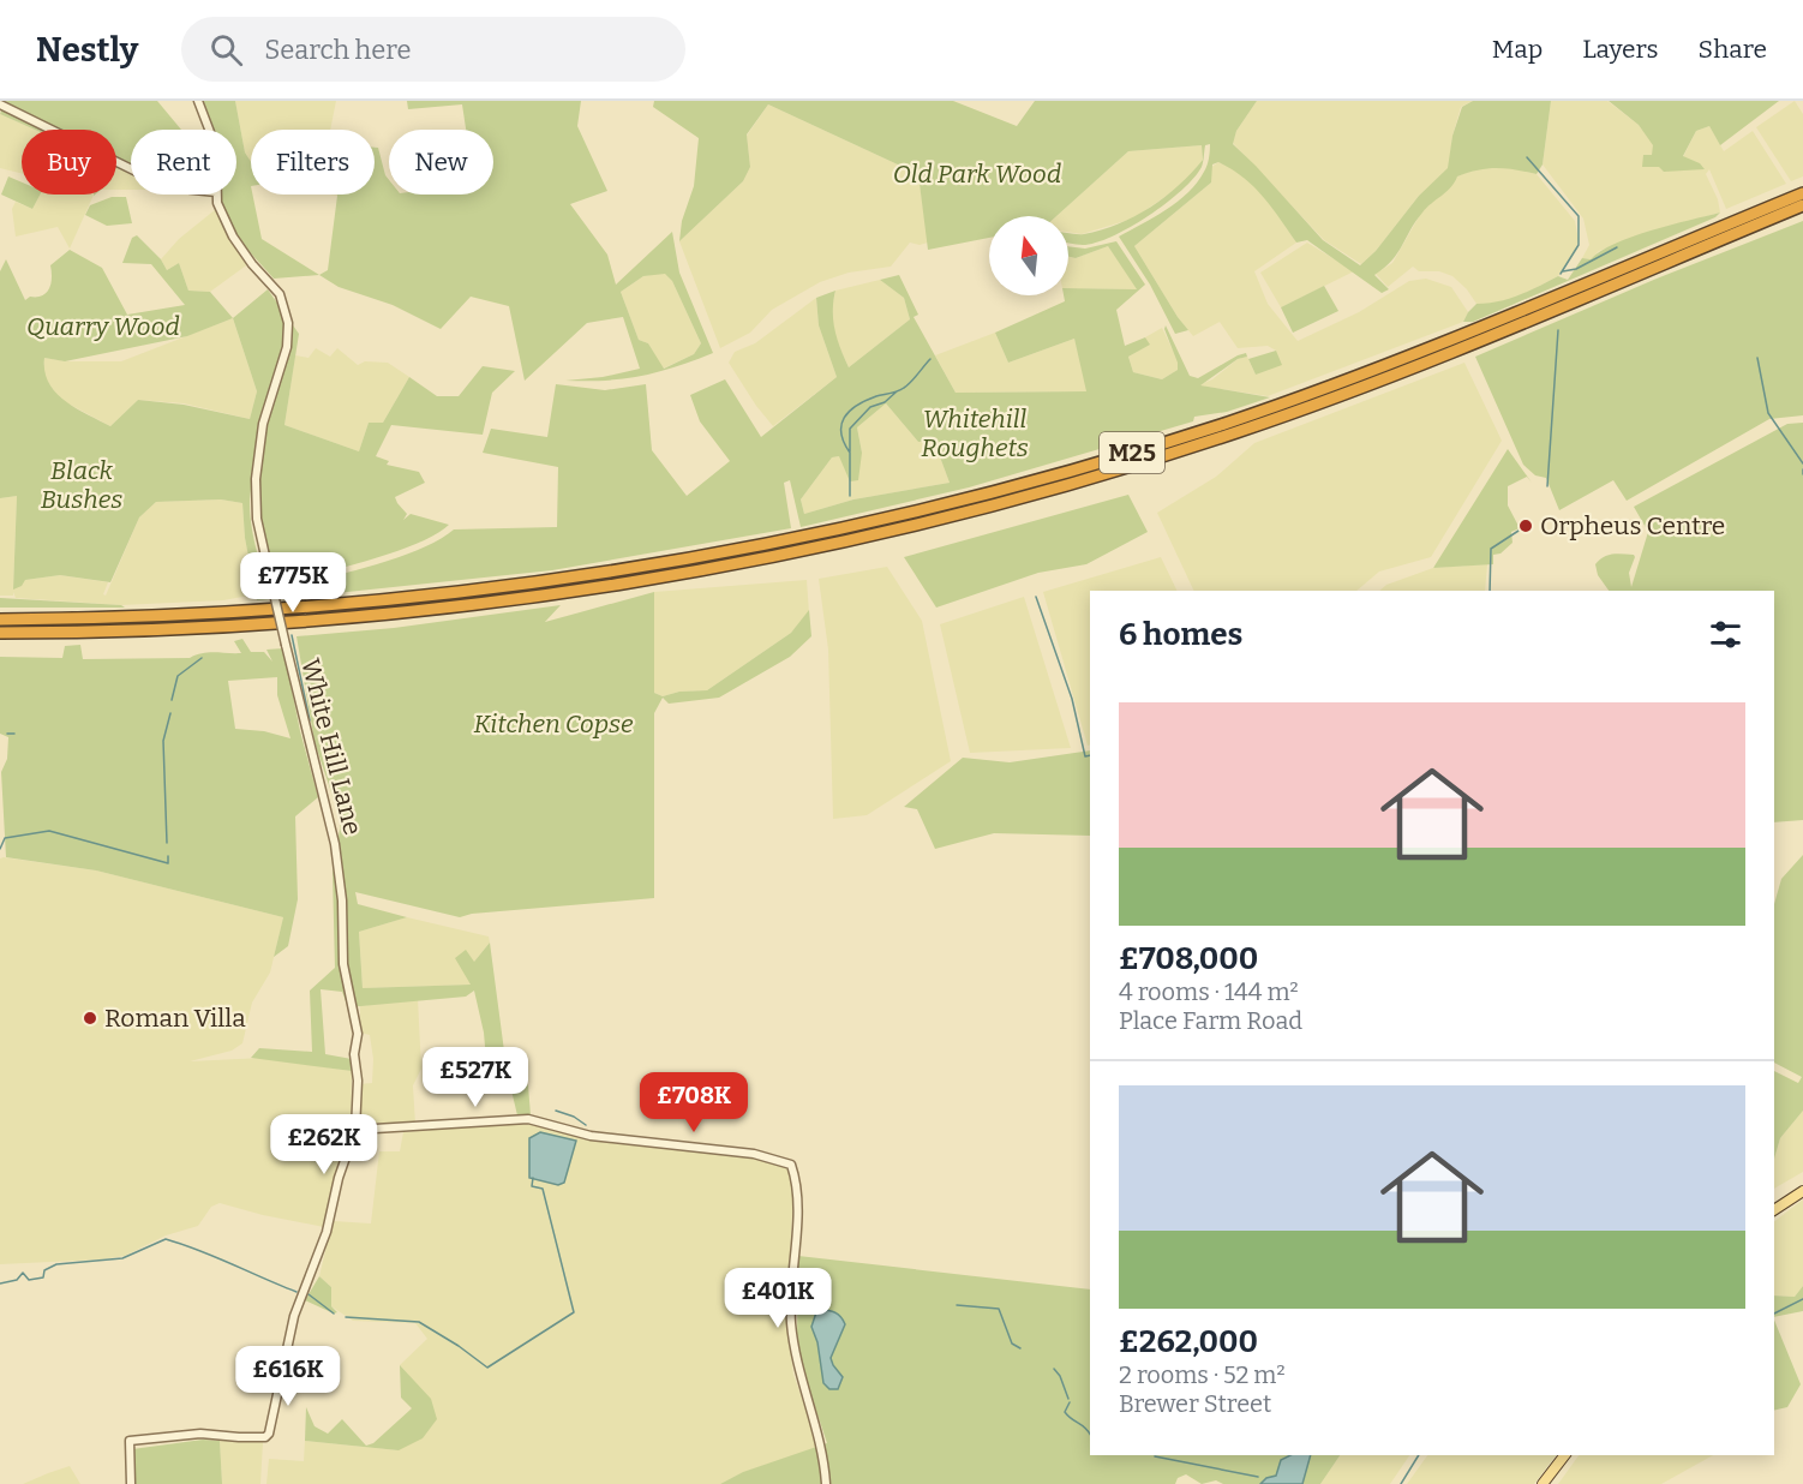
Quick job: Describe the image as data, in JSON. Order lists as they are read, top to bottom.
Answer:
{
  "streets": {
    "highway": ["M25"],
    "street": ["White Hill Lane"]
  },
  "parks": [
    "Old Park Wood",
    "Quarry Wood",
    "Whitehill Roughets",
    "Black Bushes",
    "Kitchen Copse"
  ],
  "places": ["Orpheus Centre", "Roman Villa"],
  "north": "top",
  "page": {
    "header": "Nestly",
    "search": "Search here",
    "nav": ["Map", "Layers", "Share"],
    "chip": [
      "Buy",
      "Rent",
      "Filters",
      "New"
    ],
    "price": [
      "£775K",
      "£527K",
      "£708K",
      "£262K",
      "£401K",
      "£616K"
    ],
    "heading": "6 homes",
    "list": [
      {
        "name": "£708,000",
        "note": "4 rooms · 144 m² · Place Farm Road"
      },
      {
        "name": "£262,000",
        "note": "2 rooms · 52 m² · Brewer Street"
      }
    ]
  }
}
